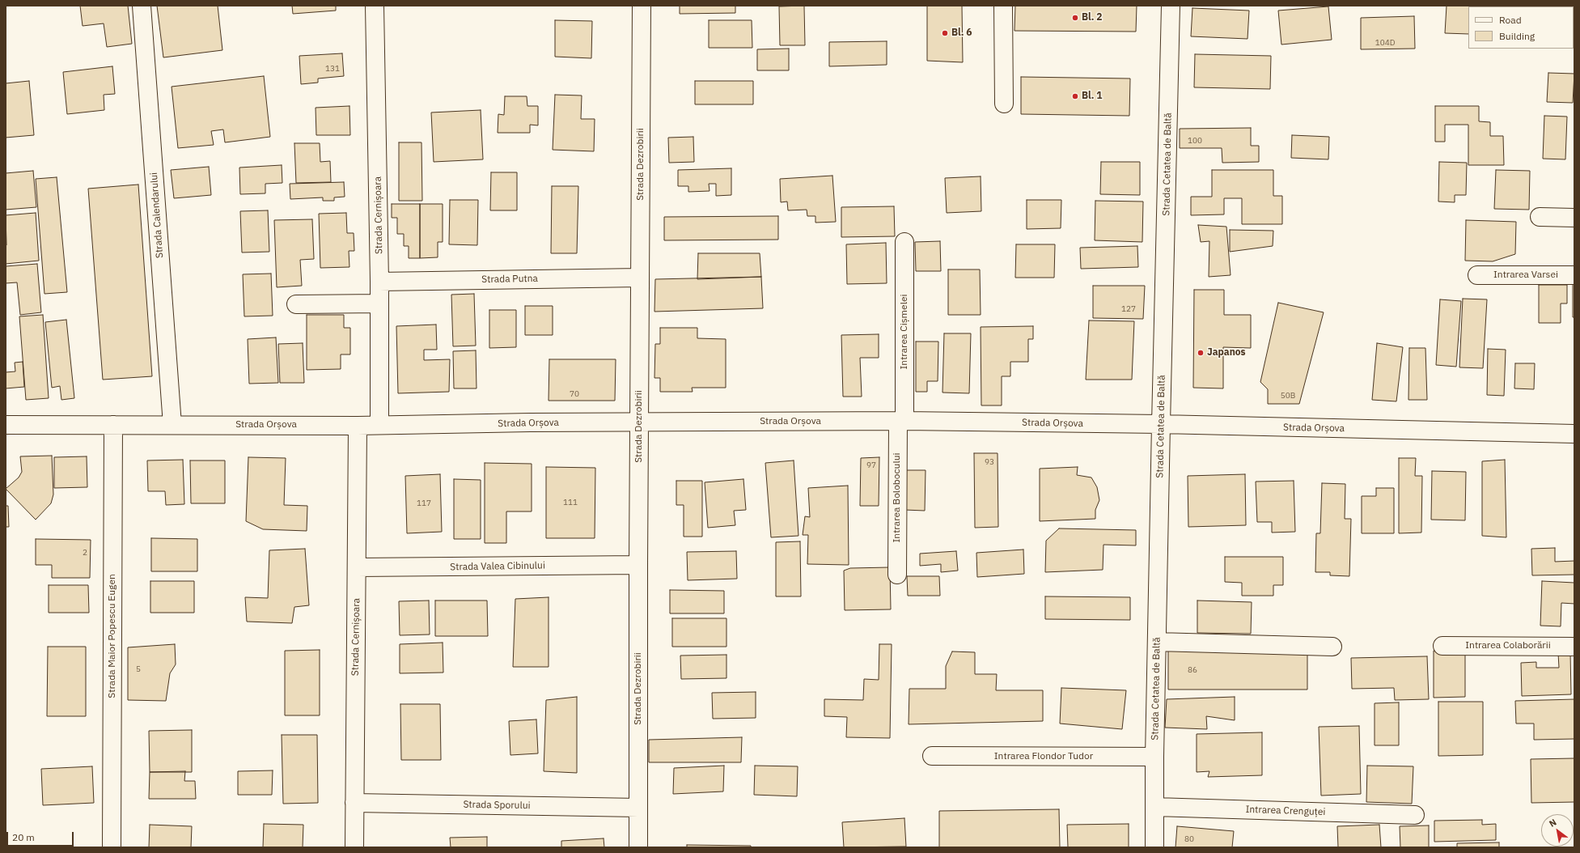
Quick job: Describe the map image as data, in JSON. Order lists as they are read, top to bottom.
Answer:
{
  "streets": {
    "street": [
      "Strada Dezrobirii",
      "Strada Cetatea de Baltă",
      "Strada Calendarului",
      "Strada Cernișoara",
      "Intrarea Varsei",
      "Strada Putna",
      "Intrarea Cișmelei",
      "Strada Orșova",
      "Intrarea Bolobocului",
      "Strada Valea Cibinului",
      "Strada Maior Popescu Eugen",
      "Intrarea Colaborării",
      "Intrarea Flondor Tudor",
      "Strada Sporului",
      "Intrarea Crenguței"
    ]
  },
  "crossings": [
    ["Strada Dezrobirii", "Strada Putna"],
    ["Strada Dezrobirii", "Strada Orșova"],
    ["Strada Dezrobirii", "Strada Valea Cibinului"],
    ["Strada Dezrobirii", "Strada Sporului"],
    ["Strada Cetatea de Baltă", "Strada Orșova"],
    ["Strada Cetatea de Baltă", "Intrarea Flondor Tudor"],
    ["Strada Cetatea de Baltă", "Intrarea Crenguței"],
    ["Strada Calendarului", "Strada Orșova"],
    ["Strada Cernișoara", "Strada Putna"],
    ["Strada Cernișoara", "Strada Orșova"],
    ["Strada Cernișoara", "Strada Valea Cibinului"],
    ["Strada Cernișoara", "Strada Sporului"],
    ["Intrarea Cișmelei", "Strada Orșova"],
    ["Intrarea Cișmelei", "Intrarea Bolobocului"],
    ["Strada Orșova", "Intrarea Bolobocului"],
    ["Strada Orșova", "Strada Maior Popescu Eugen"]
  ],
  "places": [
    "Bl. 2",
    "Bl. 6",
    "Bl. 1",
    "Japanos"
  ],
  "house_numbers": [
    "104D",
    "131",
    "100",
    "127",
    "70",
    "50B",
    "93",
    "97",
    "111",
    "117",
    "2",
    "5",
    "86",
    "80"
  ],
  "legend": ["Road", "Building"],
  "scale_bar": "20 m",
  "north": "top left"
}
